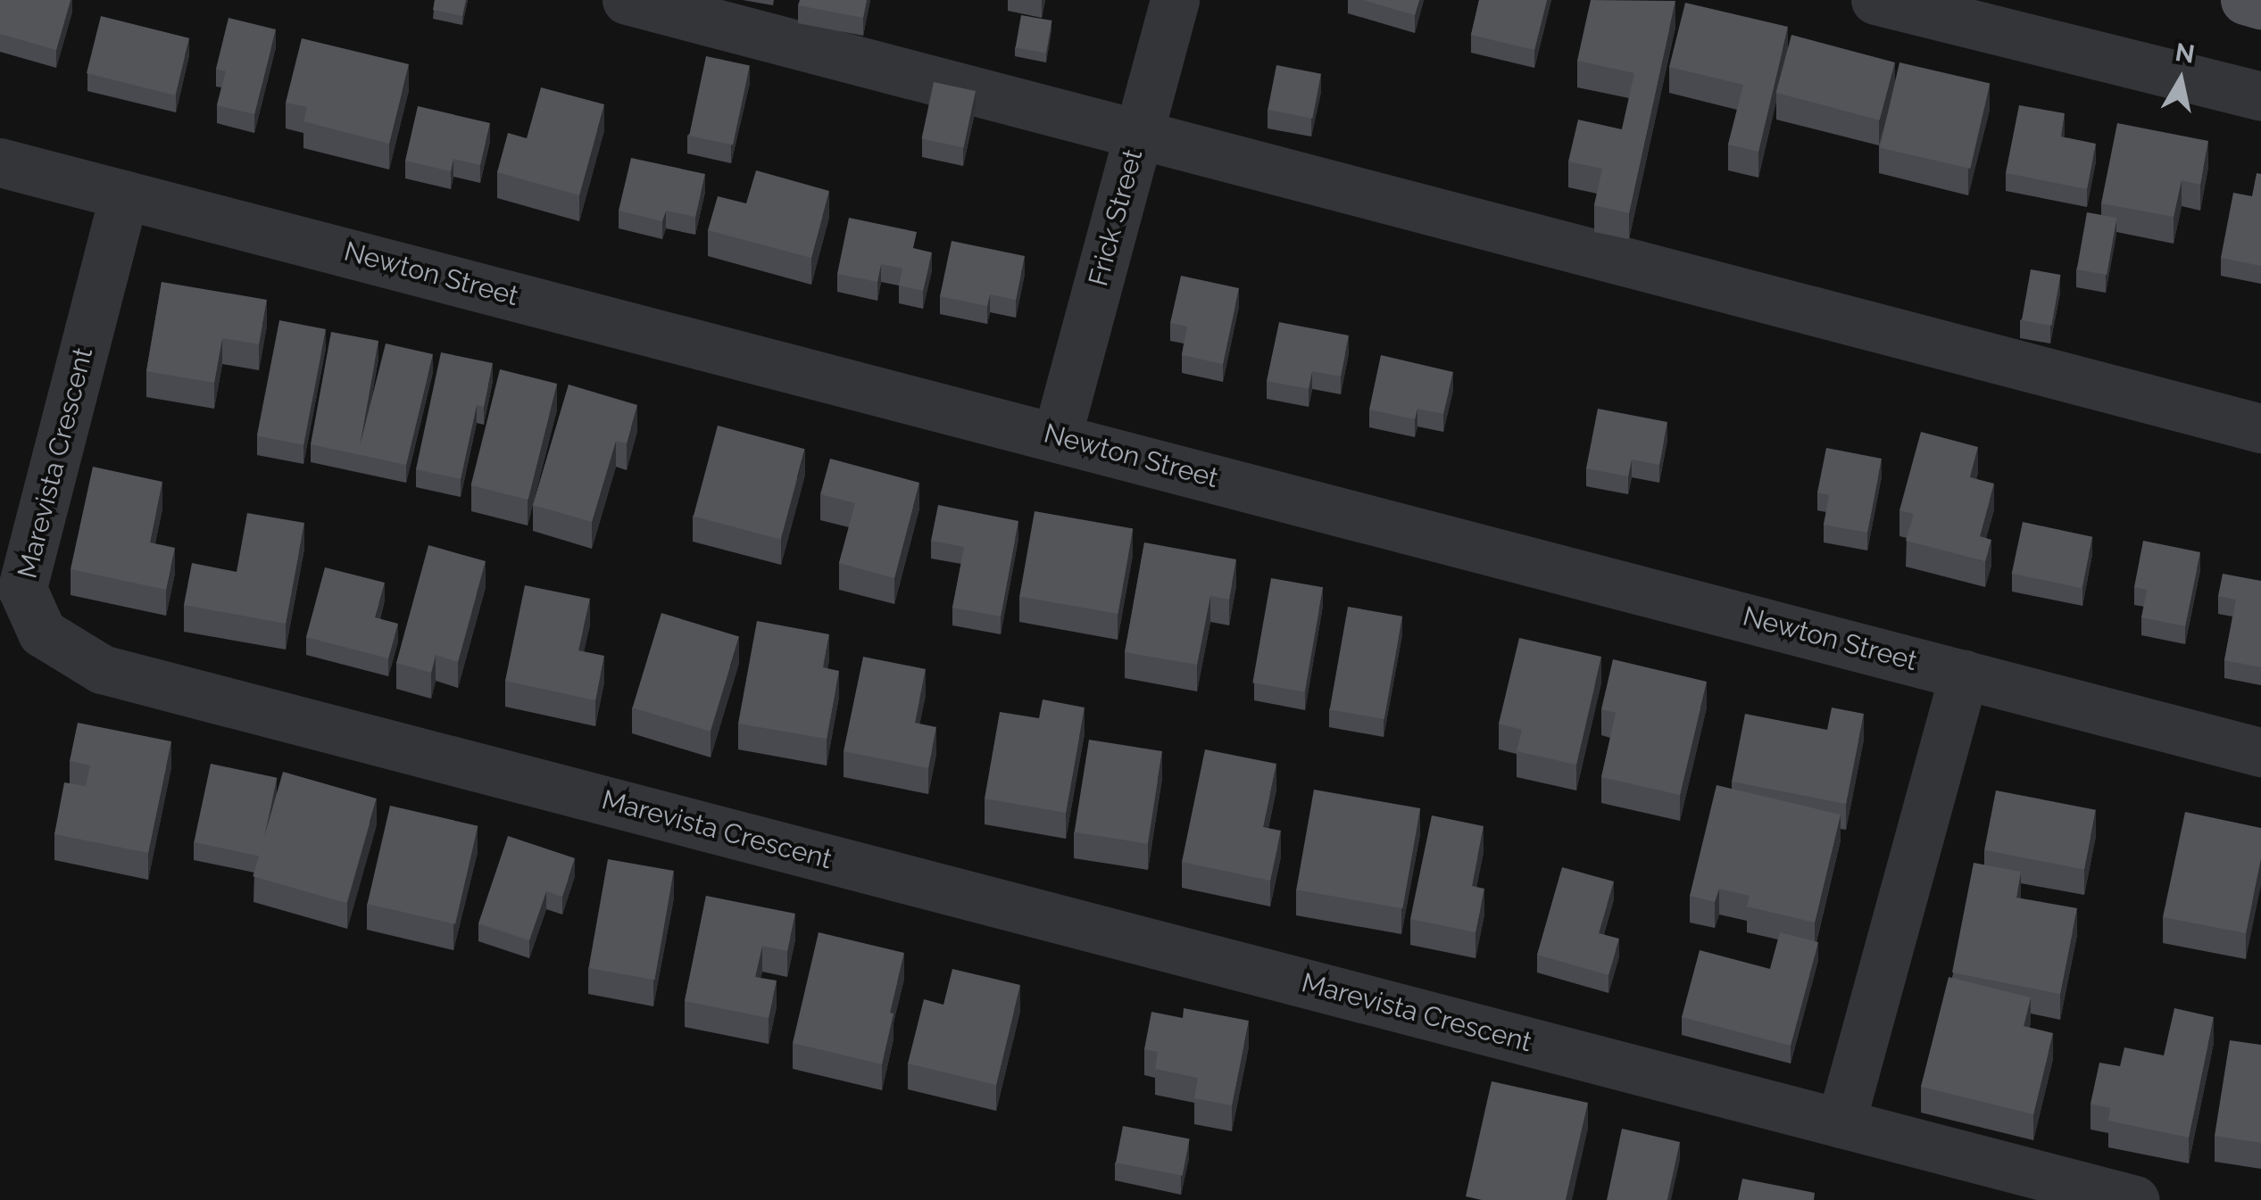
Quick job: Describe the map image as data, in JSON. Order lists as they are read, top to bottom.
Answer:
{
  "streets": {
    "street": ["Frick Street", "Newton Street", "Marevista Crescent"]
  },
  "crossings": [
    ["Frick Street", "Newton Street"],
    ["Newton Street", "Marevista Crescent"]
  ],
  "north": "top"
}
